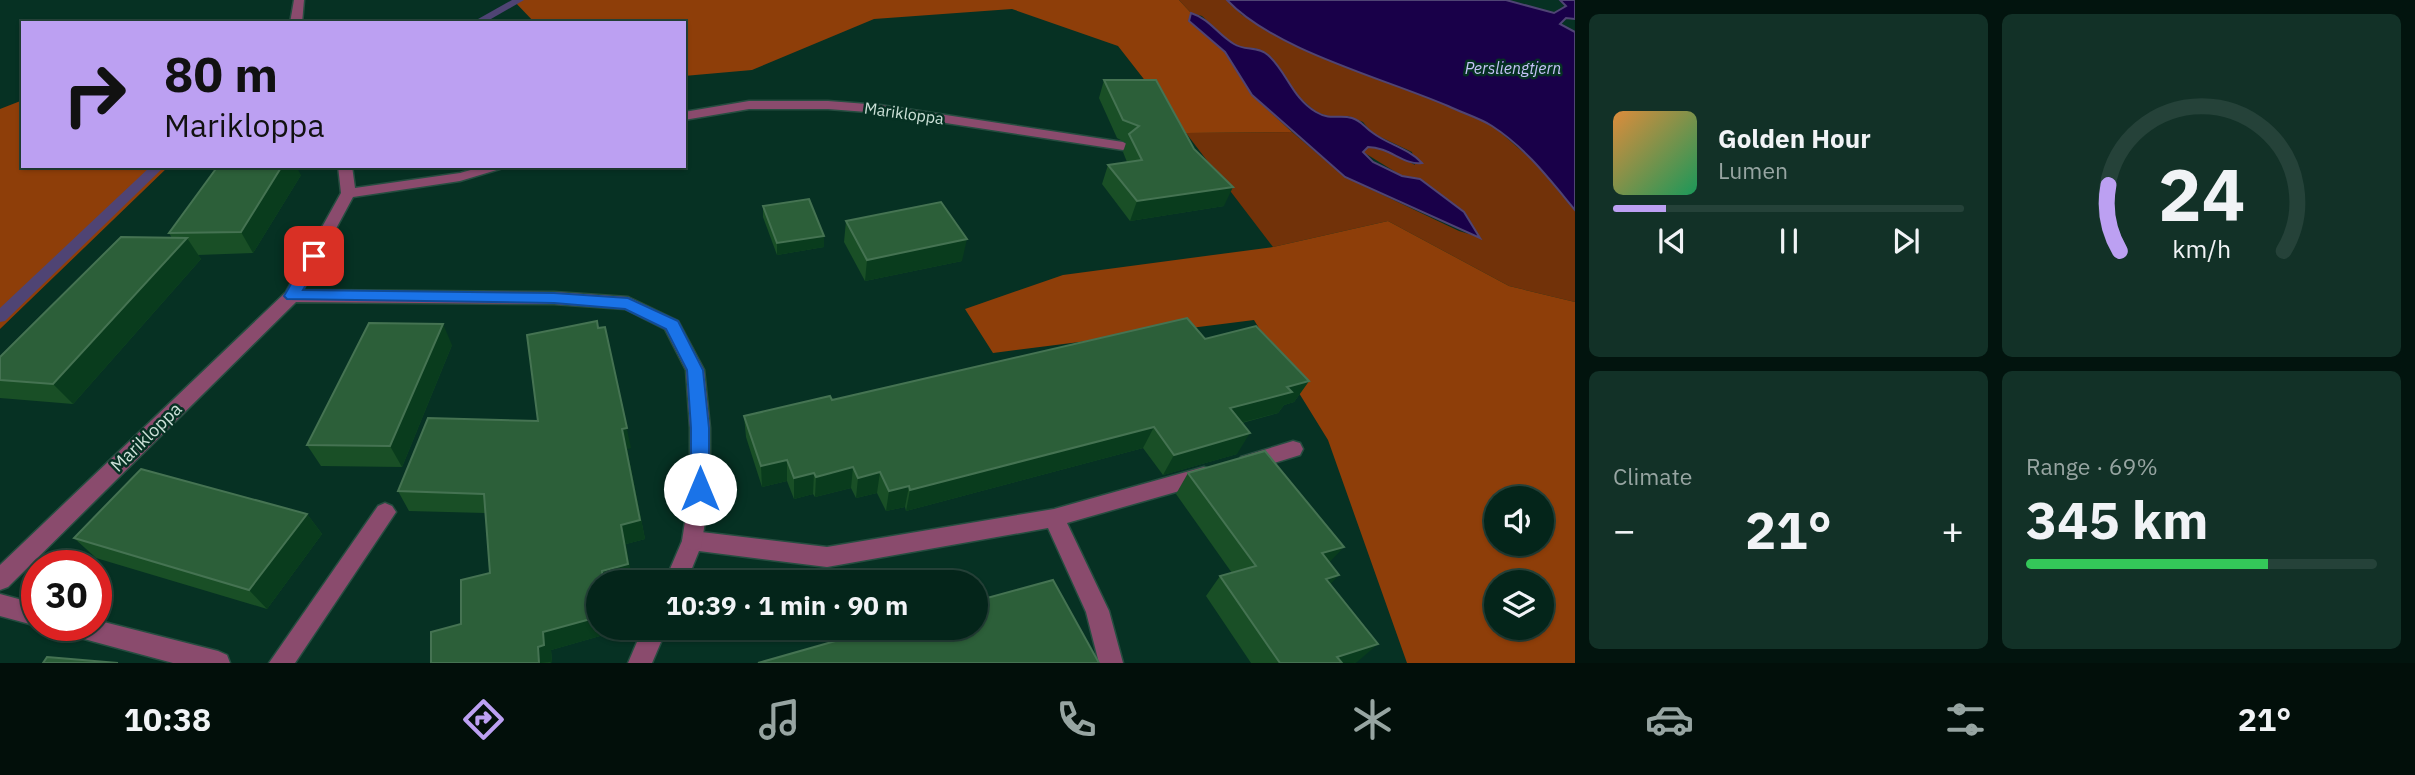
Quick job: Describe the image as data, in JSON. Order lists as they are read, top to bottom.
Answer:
{
  "streets": {
    "street": ["Marikloppa"]
  },
  "water": ["Persliengtjern"],
  "page": {
    "turn": ["80 m", "Marikloppa"],
    "song": ["Golden Hour", "Lumen"],
    "tile": [
      "Climate",
      ["Range · 69%", "345 km"]
    ],
    "heat": ["−", "21°", "+"],
    "limit": "30",
    "trip": "10:39 · 1 min · 90 m",
    "tabs": ["10:38", "21°"],
    "gauge": ["24", "km/h"]
  }
}
